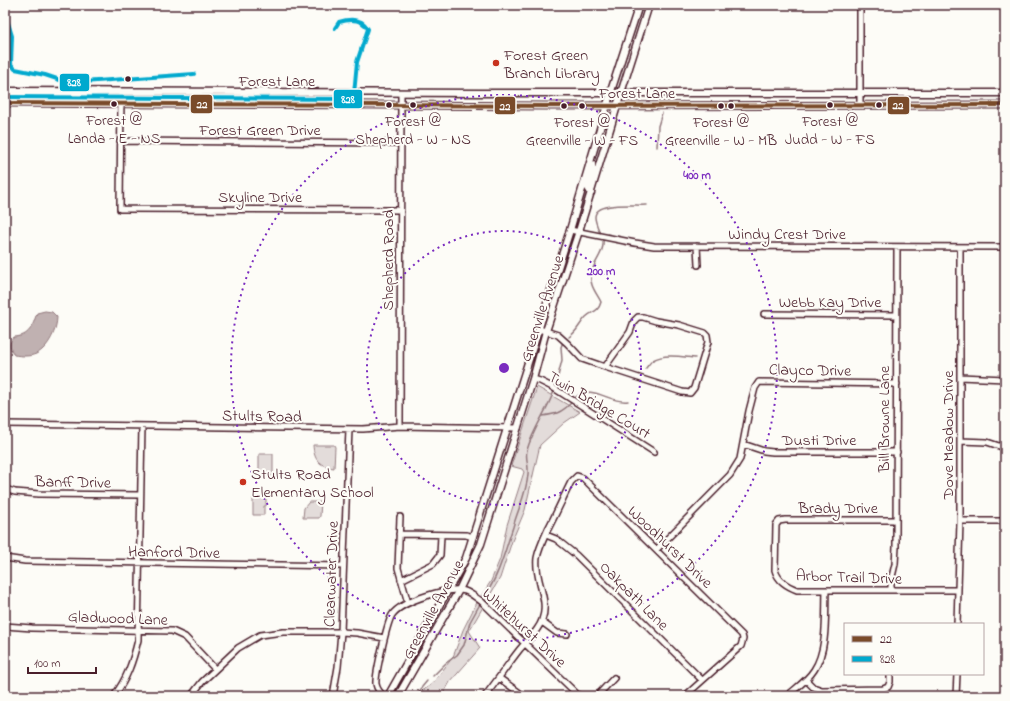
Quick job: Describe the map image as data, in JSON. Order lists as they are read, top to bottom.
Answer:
{
  "streets": {
    "main road": ["Forest Lane", "Greenville Avenue"],
    "street": [
      "Forest Green Drive",
      "Skyline Drive",
      "Windy Crest Drive",
      "Shepherd Road",
      "Webb Kay Drive",
      "Clayco Drive",
      "Twin Bridge Court",
      "Stults Road",
      "Bill Browne Lane",
      "Dove Meadow Drive",
      "Dusti Drive",
      "Banff Drive",
      "Brady Drive",
      "Woodhurst Drive",
      "Hanford Drive",
      "Clearwater Drive",
      "Arbor Trail Drive",
      "Oakpath Lane",
      "Gladwood Lane",
      "Whitehurst Drive"
    ]
  },
  "crossings": [
    ["Forest Lane", "Shepherd Road"],
    ["Forest Lane", "Greenville Avenue"],
    ["Forest Green Drive", "Skyline Drive"],
    ["Forest Green Drive", "Shepherd Road"],
    ["Skyline Drive", "Shepherd Road"],
    ["Windy Crest Drive", "Greenville Avenue"],
    ["Windy Crest Drive", "Bill Browne Lane"],
    ["Windy Crest Drive", "Dove Meadow Drive"],
    ["Shepherd Road", "Stults Road"],
    ["Webb Kay Drive", "Bill Browne Lane"],
    ["Greenville Avenue", "Twin Bridge Court"],
    ["Greenville Avenue", "Stults Road"],
    ["Greenville Avenue", "Whitehurst Drive"],
    ["Clayco Drive", "Bill Browne Lane"],
    ["Clayco Drive", "Dusti Drive"],
    ["Clayco Drive", "Woodhurst Drive"],
    ["Stults Road", "Clearwater Drive"],
    ["Bill Browne Lane", "Dusti Drive"],
    ["Bill Browne Lane", "Brady Drive"],
    ["Bill Browne Lane", "Arbor Trail Drive"],
    ["Dove Meadow Drive", "Arbor Trail Drive"],
    ["Brady Drive", "Arbor Trail Drive"],
    ["Woodhurst Drive", "Oakpath Lane"],
    ["Hanford Drive", "Clearwater Drive"]
  ],
  "places": [
    "Forest Green Branch Library",
    "Forest @ Landa - E - NS",
    "Forest @ Shepherd - W - NS",
    "Forest @ Judd - W - FS",
    "Forest @ Greenville - W - FS",
    "Forest @ Greenville - W - MB",
    "Stults Road Elementary School"
  ],
  "lines": ["transit line 828", "transit line 22"],
  "legend": ["22", "828"],
  "scale_bar": "100 m",
  "rings": ["400 m", "200 m"]
}
